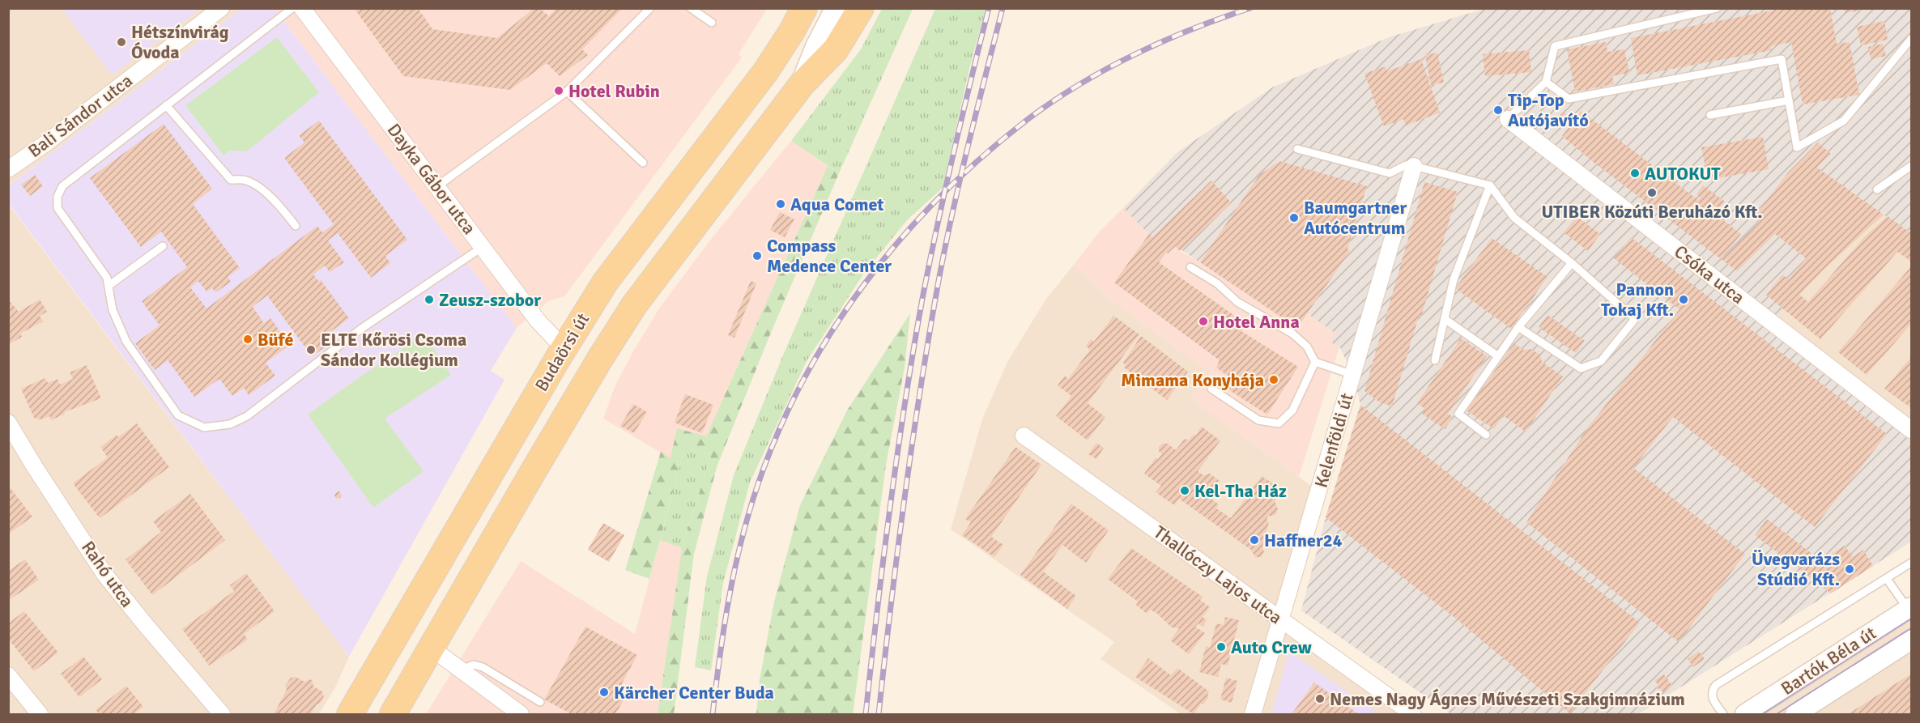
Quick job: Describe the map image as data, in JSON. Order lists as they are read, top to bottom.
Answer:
{
  "streets": {
    "main road": ["Budaörsi út"],
    "street": [
      "Bali Sándor utca",
      "Dayka Gábor utca",
      "Csóka utca",
      "Kelenföldi út",
      "Rahó utca",
      "Thallóczy Lajos utca",
      "Bartók Béla út"
    ]
  },
  "crossings": [
    ["Dayka Gábor utca", "Budaörsi út"],
    ["Kelenföldi út", "Thallóczy Lajos utca"]
  ],
  "places": [
    "Hétszínvirág Óvoda",
    "Hotel Rubin",
    "Tip-Top Autójavító",
    "AUTOKUT",
    "UTIBER Közúti Beruházó Kft.",
    "Aqua Comet",
    "Baumgartner Autócentrum",
    "Compass Medence Center",
    "Zeusz-szobor",
    "Pannon Tokaj Kft.",
    "Hotel Anna",
    "Büfé",
    "ELTE Kőrösi Csoma Sándor Kollégium",
    "Mimama Konyhája",
    "Kel-Tha Ház",
    "Haffner24",
    "Üvegvarázs Stúdió Kft.",
    "Auto Crew",
    "Kärcher Center Buda",
    "Nemes Nagy Ágnes Művészeti Szakgimnázium"
  ]
}
